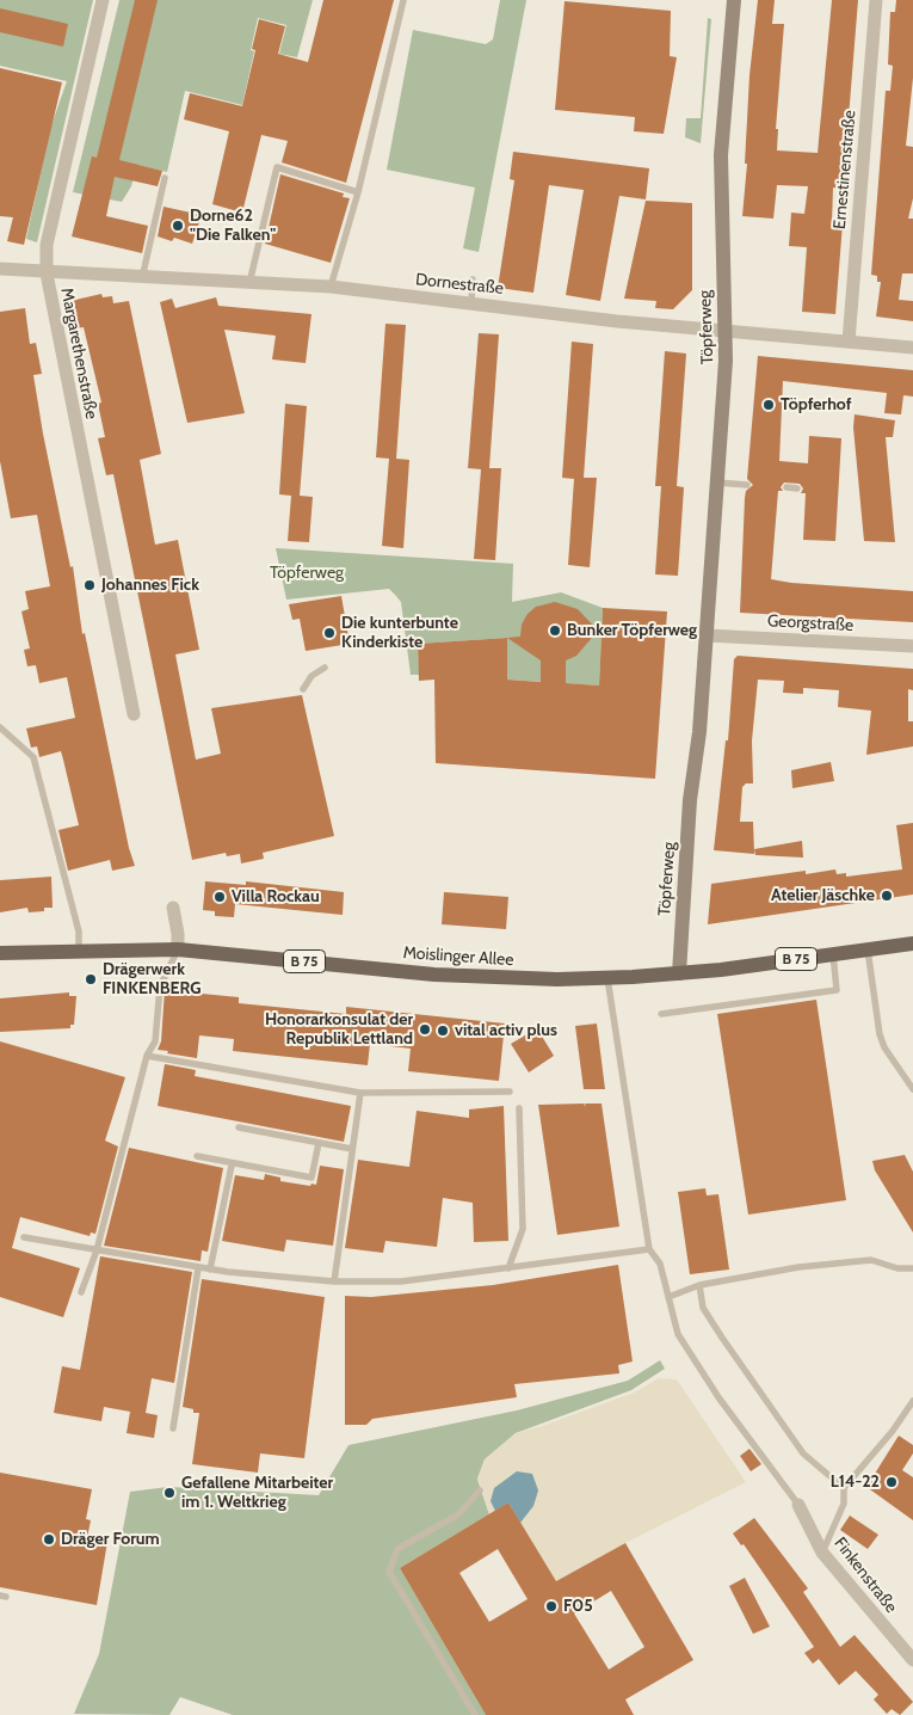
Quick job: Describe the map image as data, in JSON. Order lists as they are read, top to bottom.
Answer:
{
  "streets": {
    "main road": ["Töpferweg", "Moislinger Allee", "B 75"],
    "street": [
      "Ernestinenstraße",
      "Dornestraße",
      "Margarethenstraße",
      "Georgstraße",
      "Finkenstraße"
    ]
  },
  "crossings": [
    ["Ernestinenstraße", "Dornestraße"],
    ["Dornestraße", "Töpferweg"],
    ["Dornestraße", "Margarethenstraße"],
    ["Töpferweg", "Georgstraße"],
    ["Töpferweg", "Moislinger Allee"]
  ],
  "parks": ["Töpferweg"],
  "places": [
    "Dorne62 \"Die Falken\"",
    "Töpferhof",
    "Johannes Fick",
    "Bunker Töpferweg",
    "Die kunterbunte Kinderkiste",
    "Atelier Jäschke",
    "Villa Rockau",
    "Drägerwerk FINKENBERG",
    "Honorarkonsulat der Republik Lettland",
    "vital activ plus",
    "L14-22",
    "Gefallene Mitarbeiter im 1. Weltkrieg",
    "Dräger Forum",
    "F05"
  ]
}
